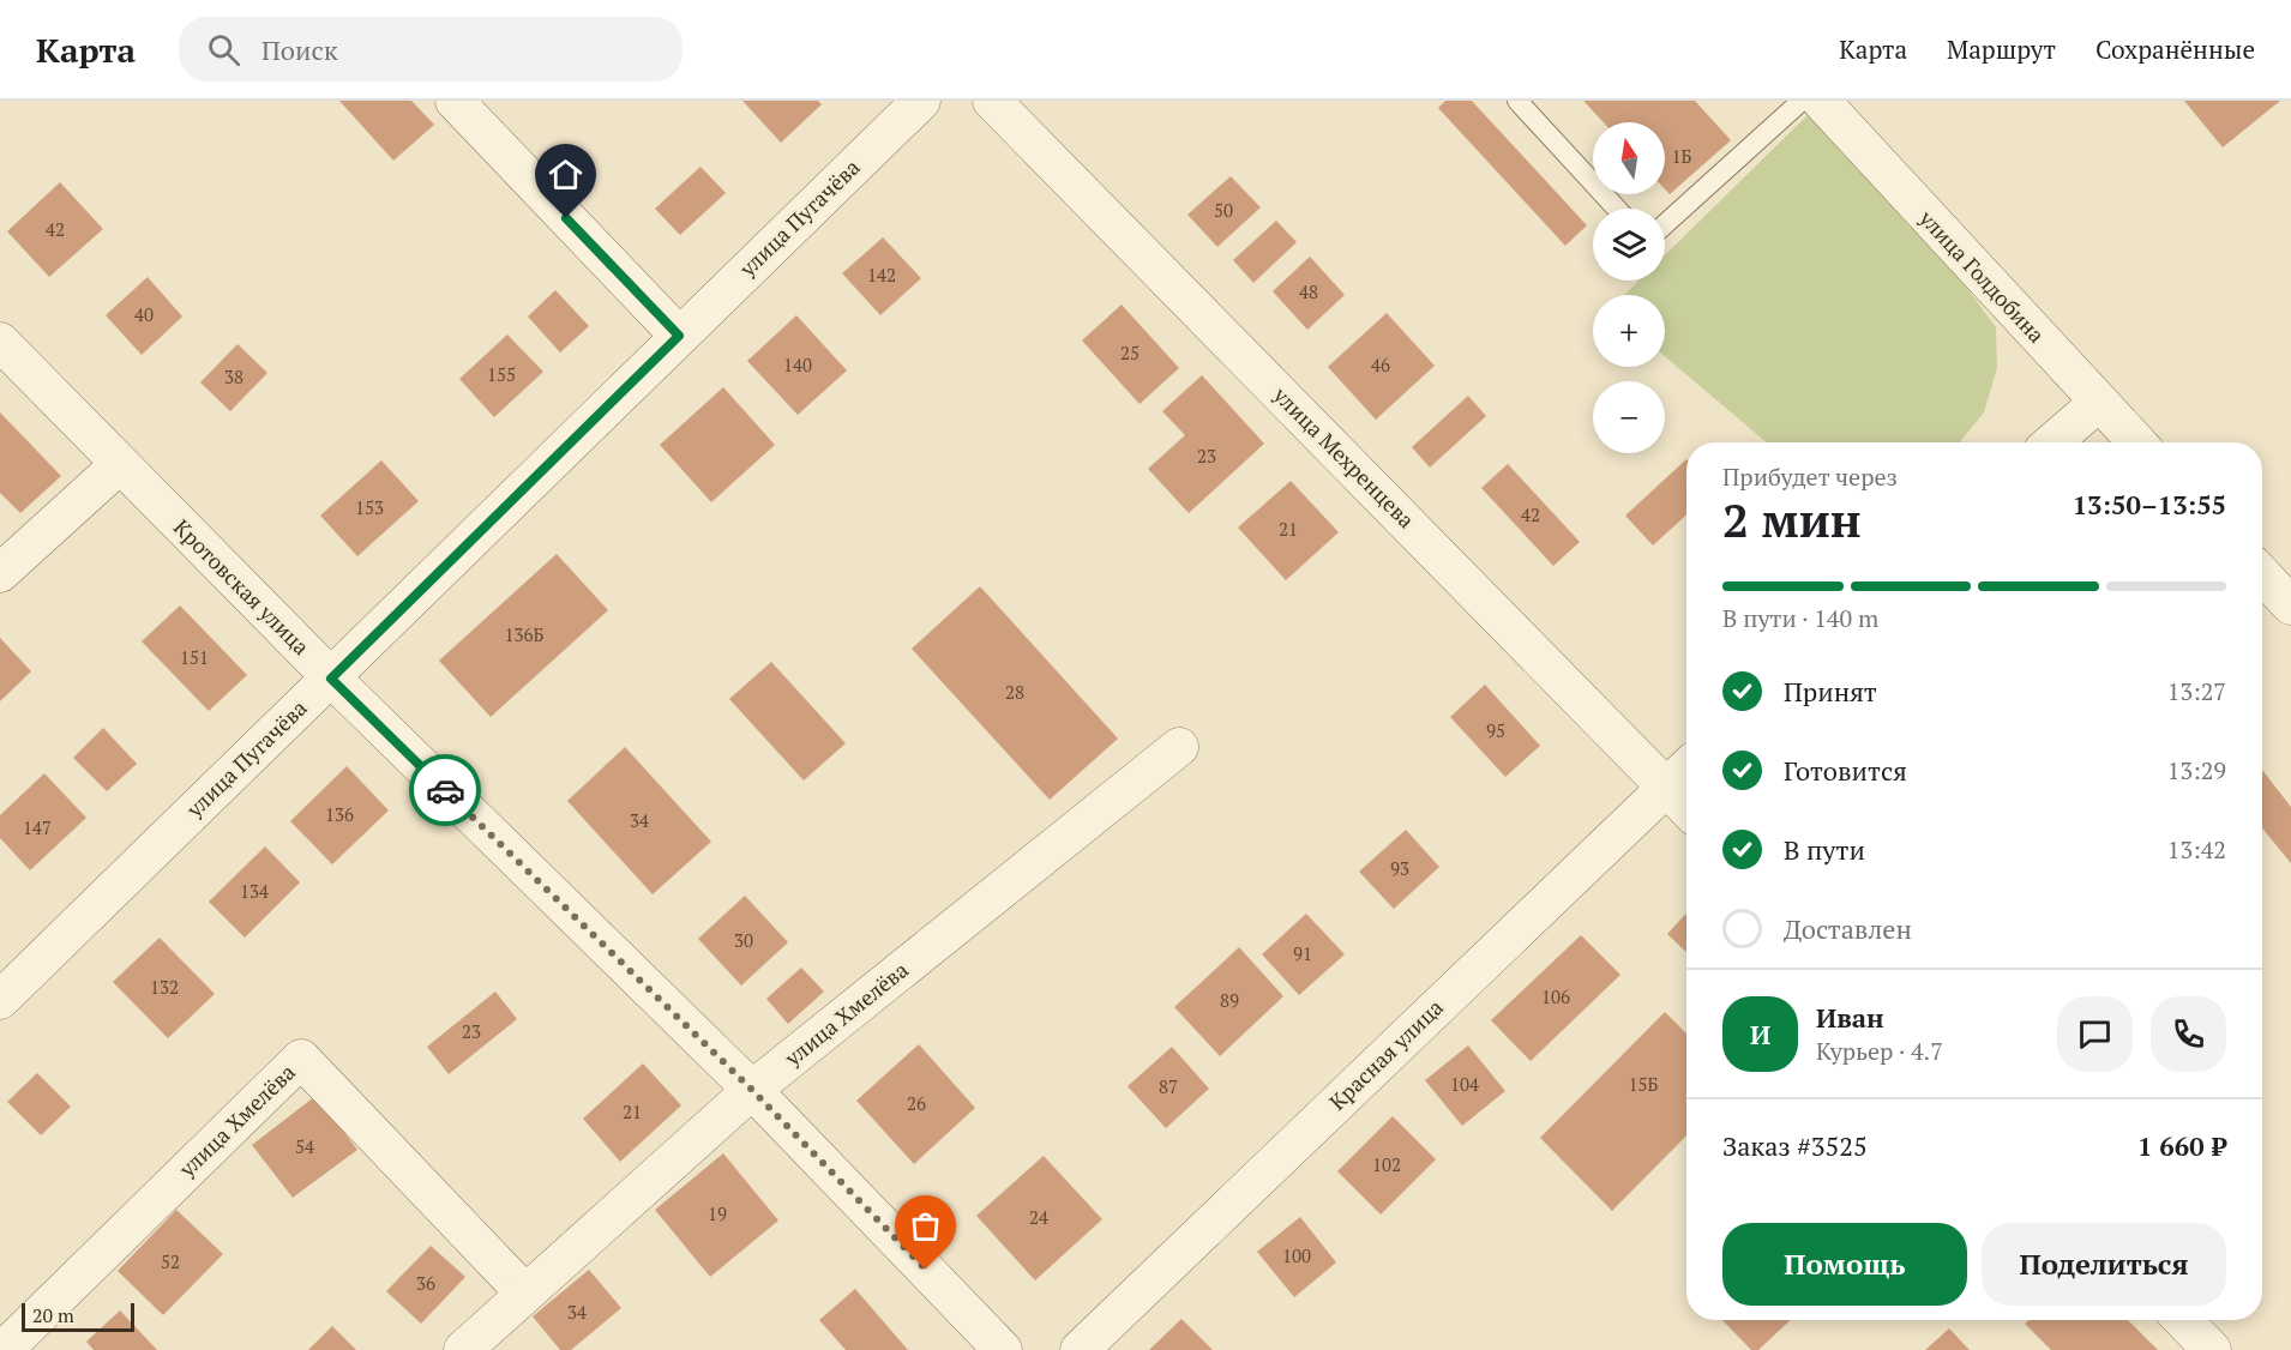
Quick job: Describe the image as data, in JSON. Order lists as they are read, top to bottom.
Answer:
{
  "streets": {
    "street": [
      "улица Пугачёва",
      "улица Голдобина",
      "улица Мехренцева",
      "Кротовская улица",
      "улица Хмелёва",
      "Красная улица"
    ]
  },
  "crossings": [
    ["улица Пугачёва", "Кротовская улица"],
    ["улица Мехренцева", "Красная улица"],
    ["Кротовская улица", "улица Хмелёва"]
  ],
  "house_numbers": [
    "1Б",
    "50",
    "42",
    "142",
    "48",
    "40",
    "25",
    "140",
    "46",
    "155",
    "38",
    "23",
    "153",
    "42",
    "21",
    "136Б",
    "151",
    "28",
    "95",
    "136",
    "34",
    "147",
    "93",
    "134",
    "30",
    "91",
    "132",
    "106",
    "89",
    "23",
    "104",
    "15Б",
    "87",
    "26",
    "21",
    "54",
    "102",
    "19",
    "24",
    "100",
    "52",
    "36",
    "34"
  ],
  "scale_bar": "20 m",
  "north": "top",
  "page": {
    "header": "Карта",
    "search": "Поиск",
    "nav": ["Карта", "Маршрут", "Сохранённые"],
    "map_buttons": ["+", "−"],
    "heading": ["2 мин", "Прибудет через", "13:50–13:55"],
    "panel": [
      "Иван",
      "Курьер · 4.7",
      "Заказ #3525",
      "1 660 ₽"
    ],
    "bar": "В пути · 140 m",
    "list": [
      ["Принят", "13:27"],
      ["Готовится", "13:29"],
      ["В пути", "13:42"],
      "Доставлен"
    ],
    "round": "И",
    "buttons": ["Помощь", "Поделиться"],
    "scale": "20 m"
  }
}
